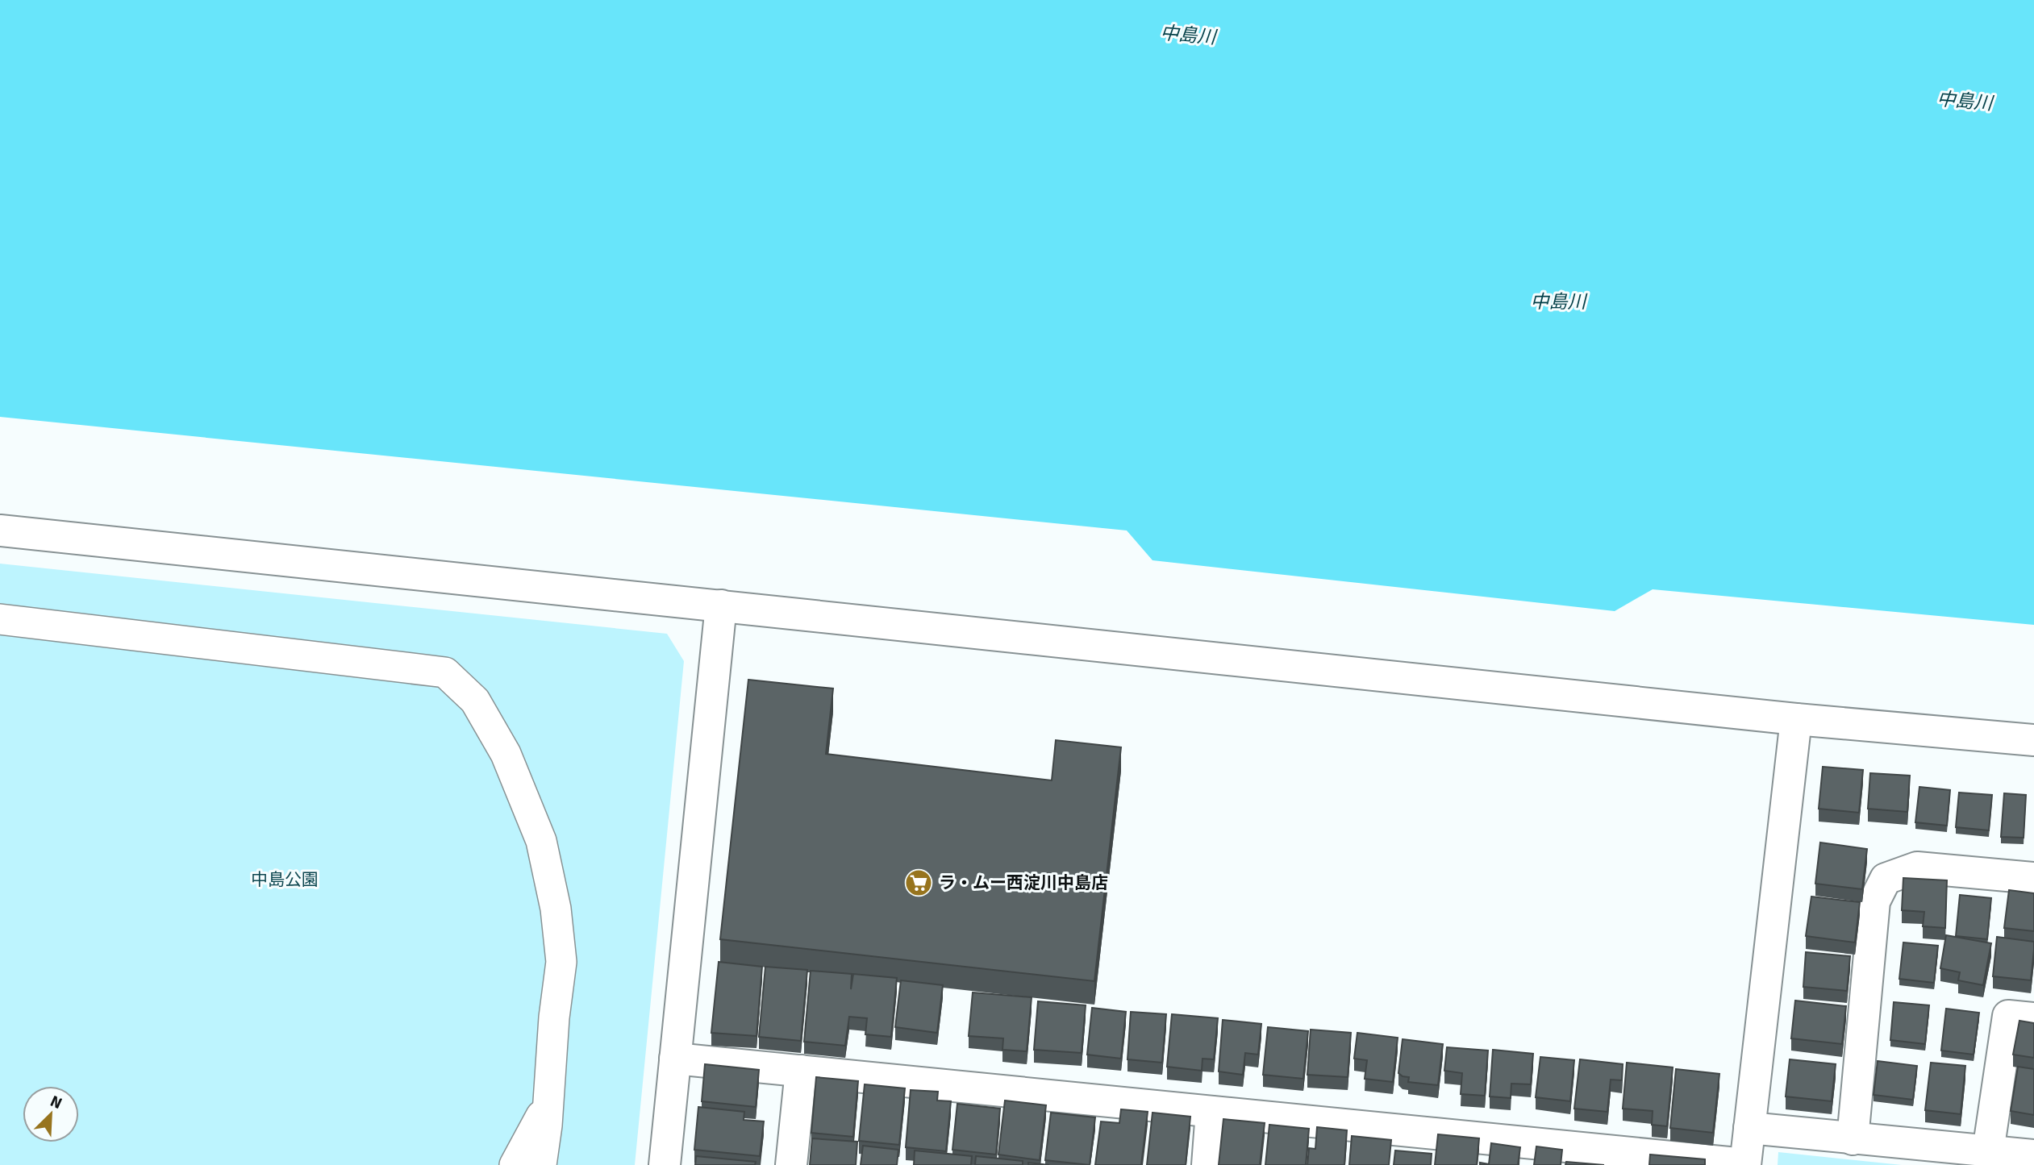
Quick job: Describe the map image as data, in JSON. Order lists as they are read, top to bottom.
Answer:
{
  "water": ["中島川"],
  "parks": ["中島公園"],
  "places": {
    "supermarket": ["ラ・ムー西淀川中島店"]
  },
  "north": "top right"
}
